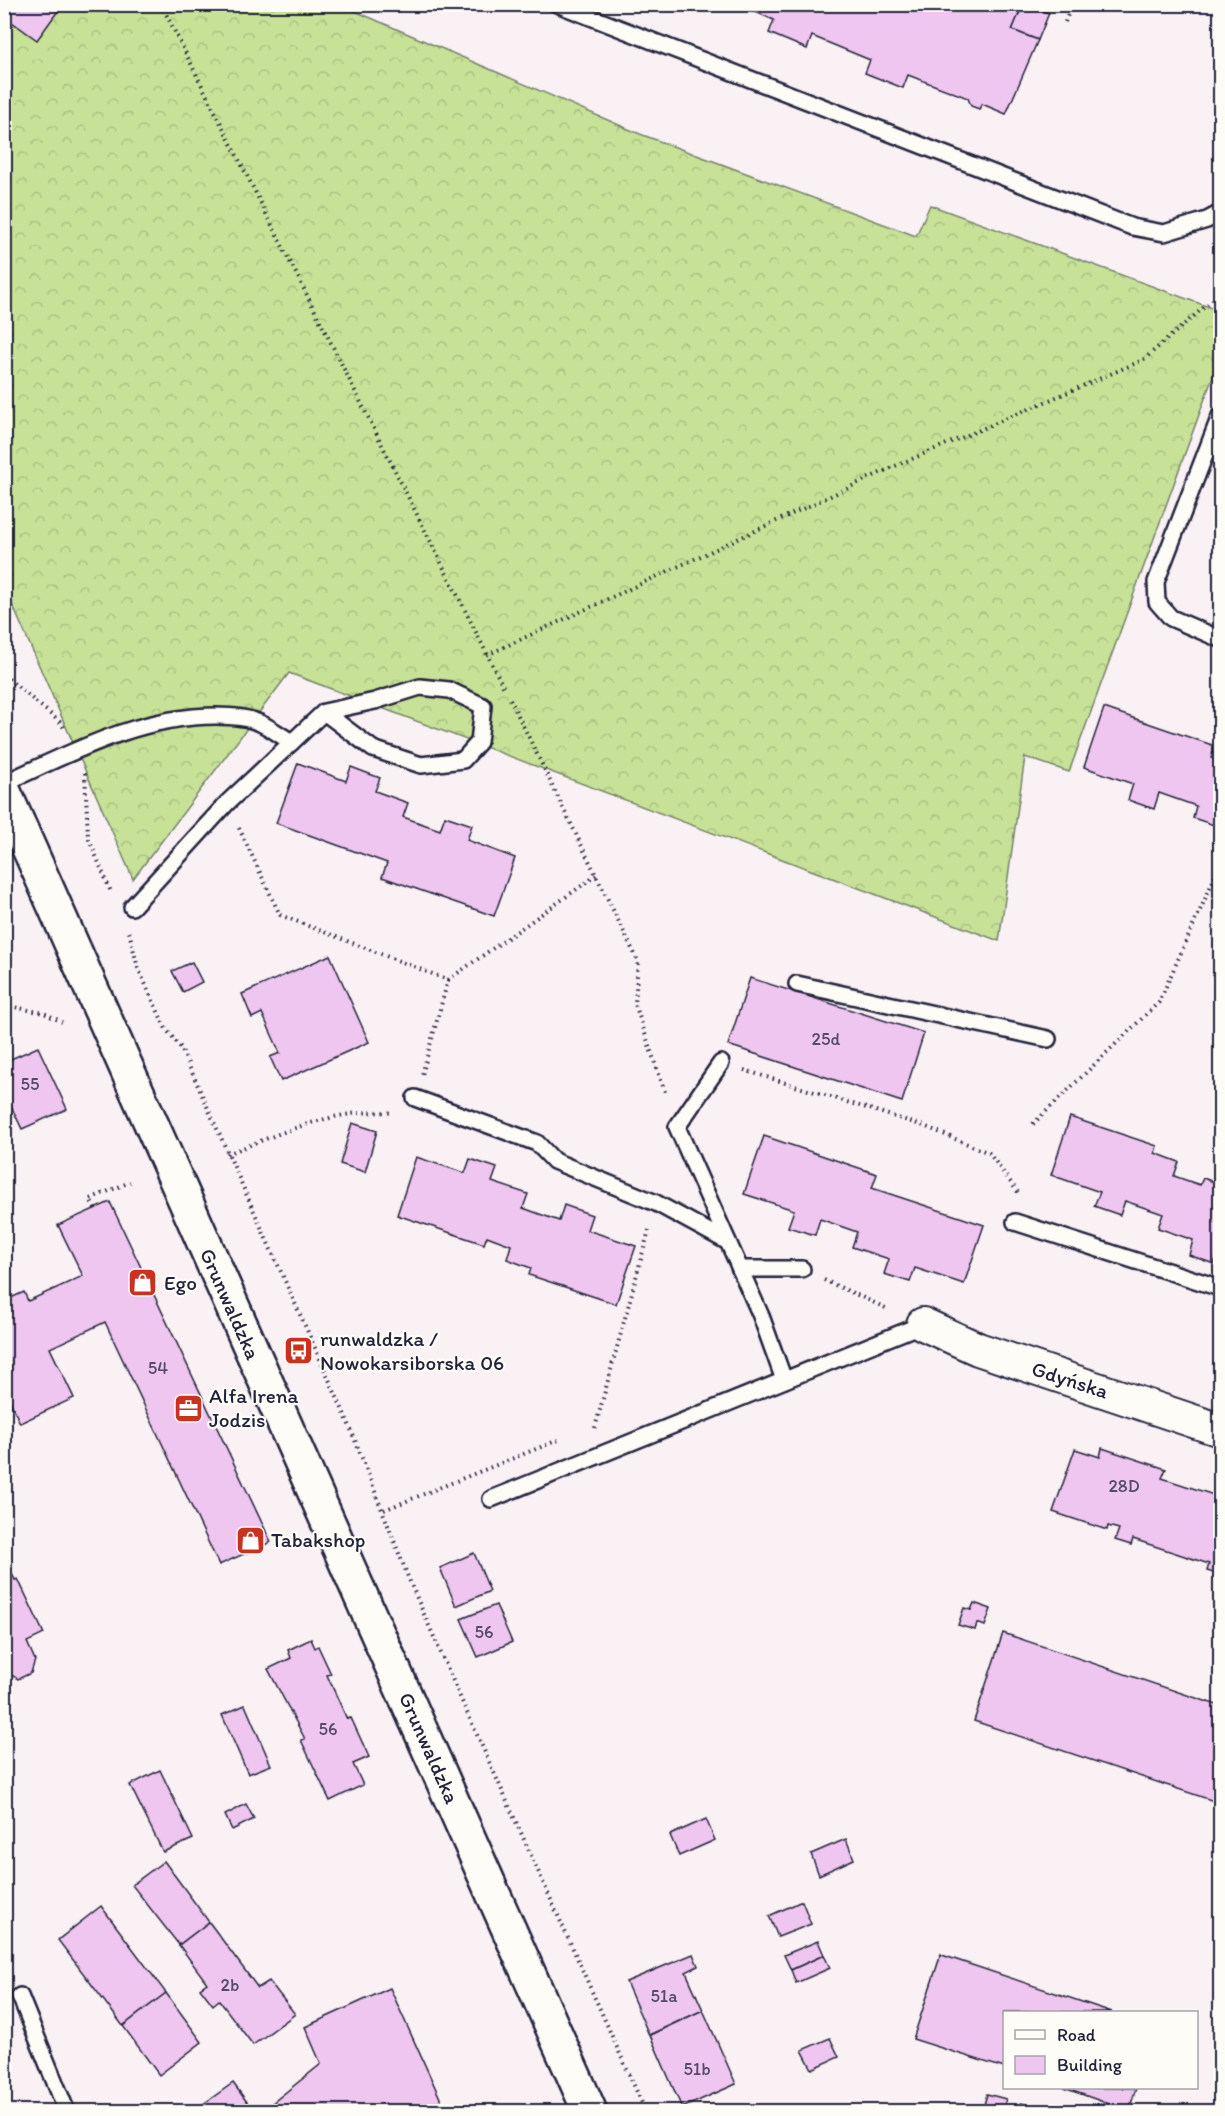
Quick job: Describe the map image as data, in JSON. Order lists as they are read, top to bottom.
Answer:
{
  "streets": {
    "street": ["Grunwaldzka", "Gdyńska"]
  },
  "places": {
    "shop": ["Ego", "Tabakshop"],
    "bus stop": ["runwaldzka / Nowokarsiborska 06"],
    "office": ["Alfa Irena Jodzis"]
  },
  "house_numbers": [
    "25d",
    "55",
    "54",
    "28D",
    "56",
    "56",
    "2b",
    "51a",
    "51b"
  ],
  "legend": ["Road", "Building"]
}
